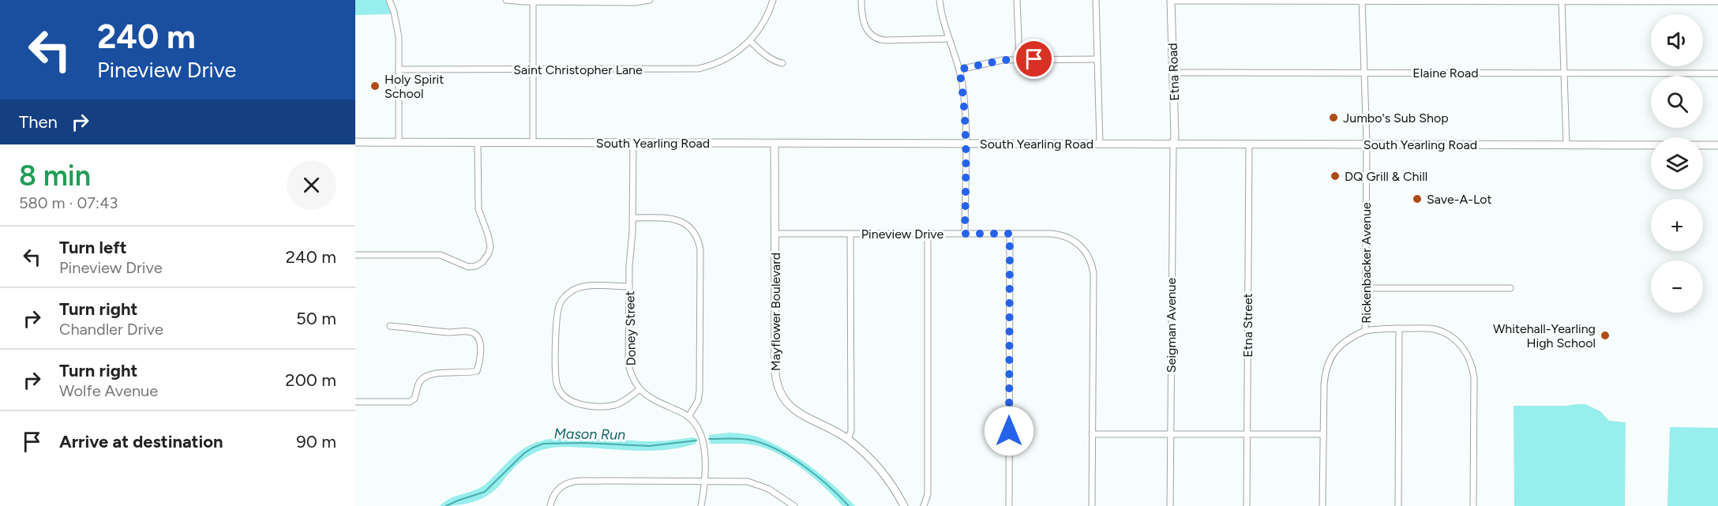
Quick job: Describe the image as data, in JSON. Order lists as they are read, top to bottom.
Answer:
{
  "streets": {
    "street": [
      "Saint Christopher Lane",
      "Etna Road",
      "Elaine Road",
      "South Yearling Road",
      "Pineview Drive",
      "Rickenbacker Avenue",
      "Mayflower Boulevard",
      "Seigman Avenue",
      "Etna Street",
      "Doney Street"
    ]
  },
  "crossings": [
    ["Etna Road", "Elaine Road"],
    ["Etna Road", "South Yearling Road"],
    ["Etna Road", "Seigman Avenue"],
    ["Elaine Road", "Rickenbacker Avenue"],
    ["South Yearling Road", "Rickenbacker Avenue"],
    ["South Yearling Road", "Mayflower Boulevard"],
    ["South Yearling Road", "Seigman Avenue"],
    ["South Yearling Road", "Etna Street"],
    ["South Yearling Road", "Doney Street"],
    ["Pineview Drive", "Mayflower Boulevard"]
  ],
  "water": ["Mason Run"],
  "places": [
    "Holy Spirit School",
    "Jumbo's Sub Shop",
    "DQ Grill & Chill",
    "Save-A-Lot",
    "Whitehall-Yearling High School"
  ],
  "page": {
    "turn": ["240 m", "Pineview Drive"],
    "map_buttons": ["+", "−"],
    "then": "Then",
    "heading": ["8 min", "580 m · 07:43"],
    "list": [
      {
        "name": "Turn left",
        "note": "Pineview Drive",
        "value": "240 m"
      },
      {
        "name": "Turn right",
        "note": "Chandler Drive",
        "value": "50 m"
      },
      {
        "name": "Turn right",
        "note": "Wolfe Avenue",
        "value": "200 m"
      },
      {
        "name": "Arrive at destination",
        "value": "90 m"
      }
    ]
  }
}
